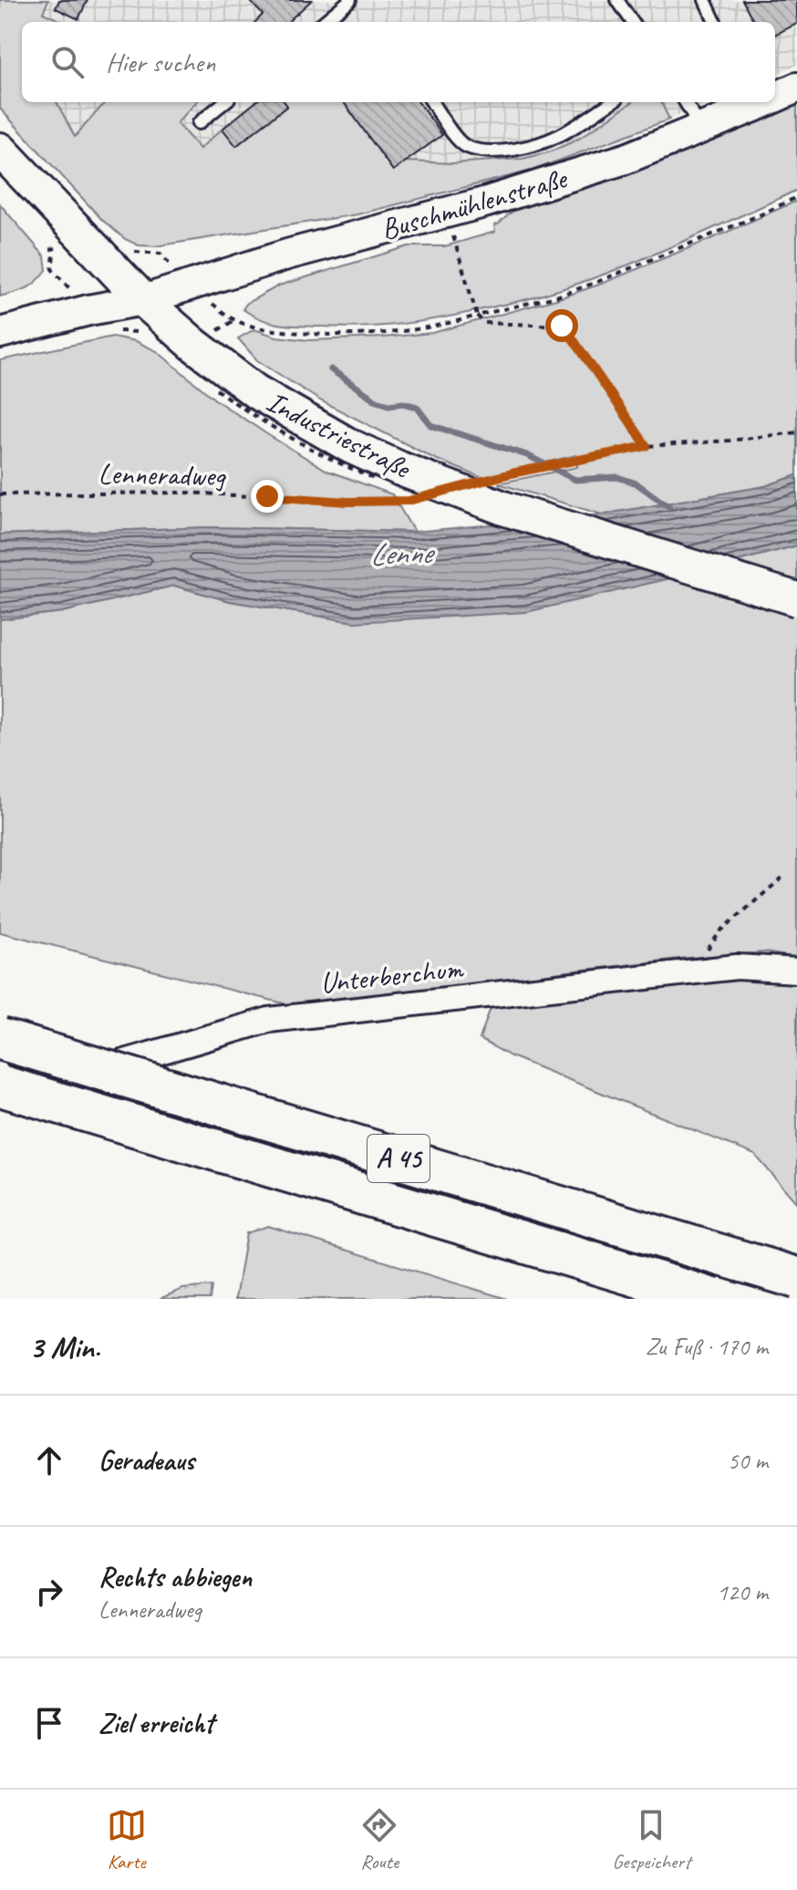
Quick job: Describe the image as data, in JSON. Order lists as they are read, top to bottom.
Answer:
{
  "streets": {
    "highway": ["A 45"],
    "main road": ["Industriestraße"],
    "street": ["Buschmühlenstraße", "Unterberchum"],
    "path": ["Lenneradweg"]
  },
  "crossings": [
    ["Buschmühlenstraße", "Industriestraße"],
    ["Unterberchum", "A 45"]
  ],
  "water": ["Lenne"],
  "page": {
    "search": "Hier suchen",
    "heading": ["3 Min.", "Zu Fuß · 170 m"],
    "list": [
      ["Geradeaus", "50 m"],
      ["Rechts abbiegen", "Lenneradweg", "120 m"],
      "Ziel erreicht"
    ],
    "nav": ["Karte", "Route", "Gespeichert"]
  }
}
